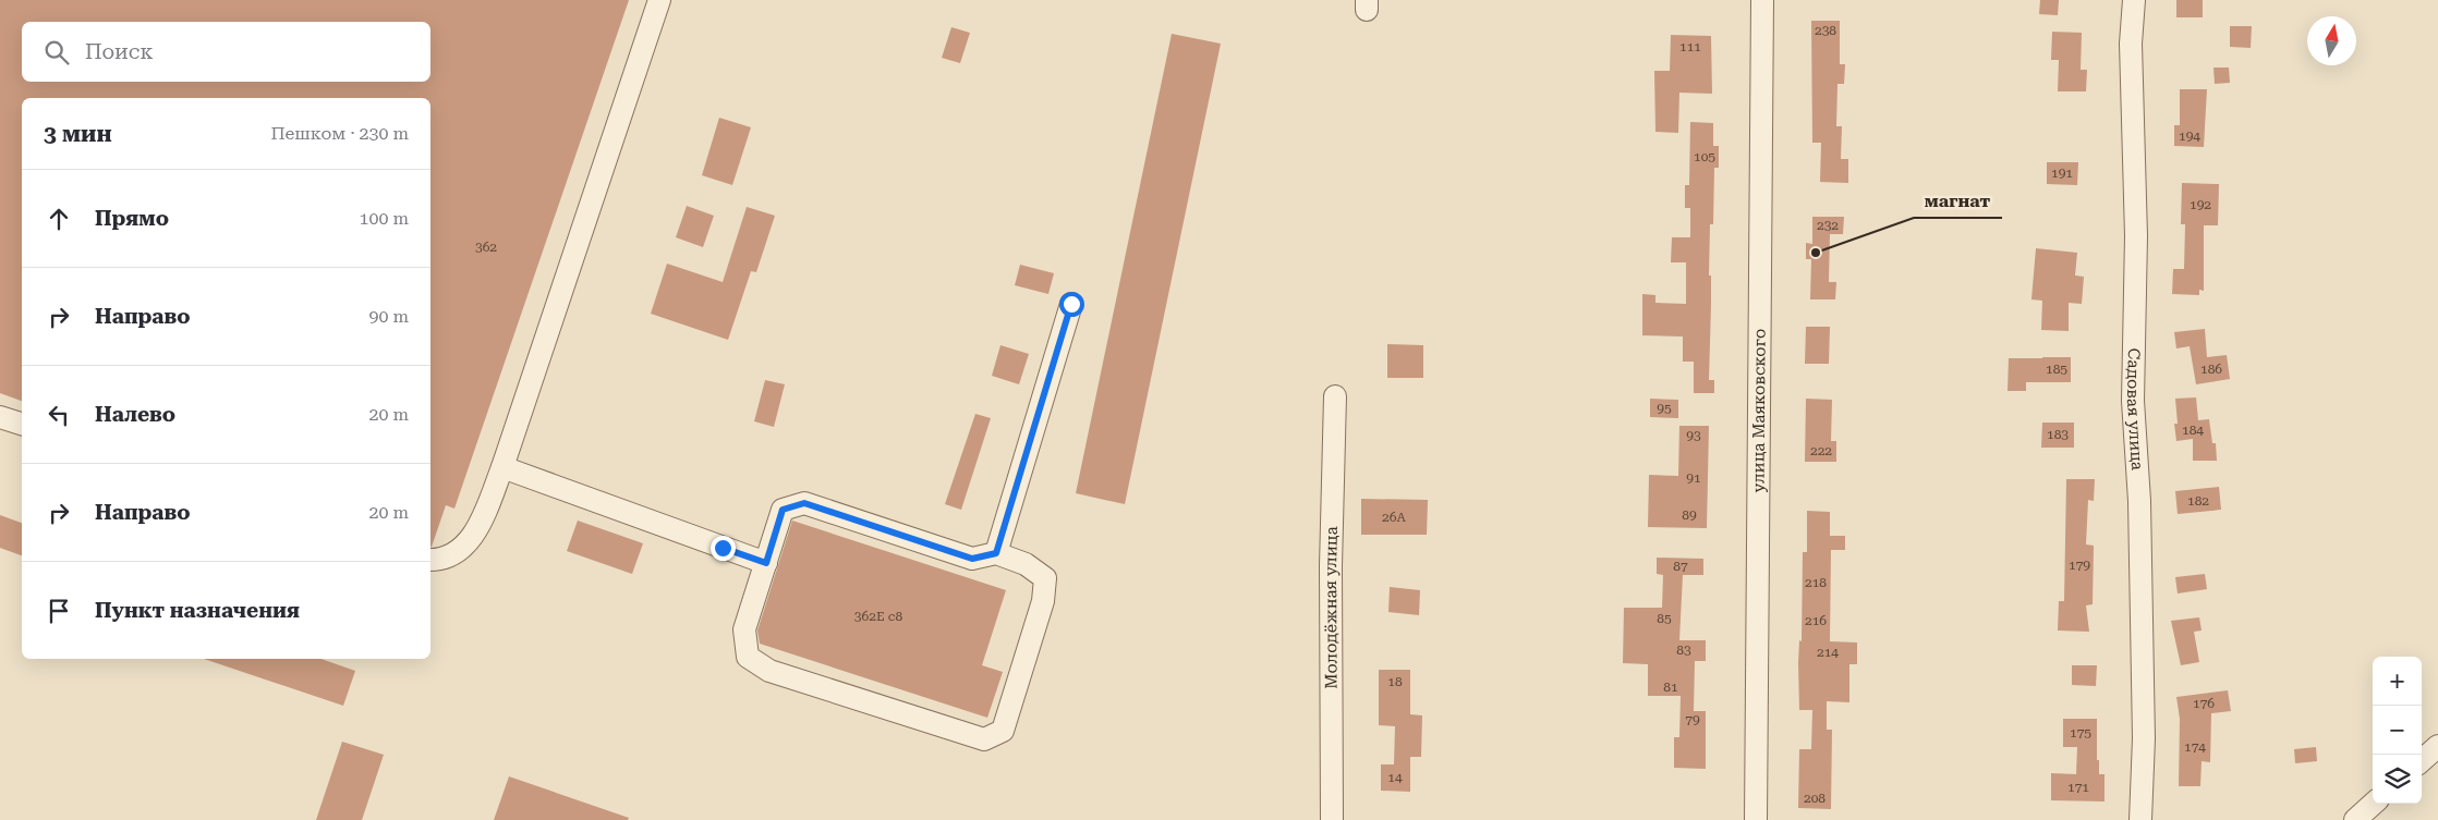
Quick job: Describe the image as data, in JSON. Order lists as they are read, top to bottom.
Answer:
{
  "streets": {
    "street": ["улица Маяковского", "Садовая улица", "Молодёжная улица"]
  },
  "places": ["магнат"],
  "house_numbers": [
    "238",
    "111",
    "194",
    "105",
    "191",
    "192",
    "232",
    "362",
    "185",
    "186",
    "95",
    "184",
    "183",
    "93",
    "222",
    "91",
    "182",
    "89",
    "26А",
    "179",
    "87",
    "218",
    "362Е с8",
    "85",
    "216",
    "83",
    "214",
    "18",
    "81",
    "176",
    "79",
    "175",
    "174",
    "14",
    "171",
    "208"
  ],
  "north": "top",
  "page": {
    "search": "Поиск",
    "heading": ["3 мин", "Пешком · 230 m"],
    "list": [
      ["Прямо", "100 m"],
      ["Направо", "90 m"],
      ["Налево", "20 m"],
      ["Направо", "20 m"],
      "Пункт назначения"
    ],
    "map_buttons": ["+", "−"]
  }
}
